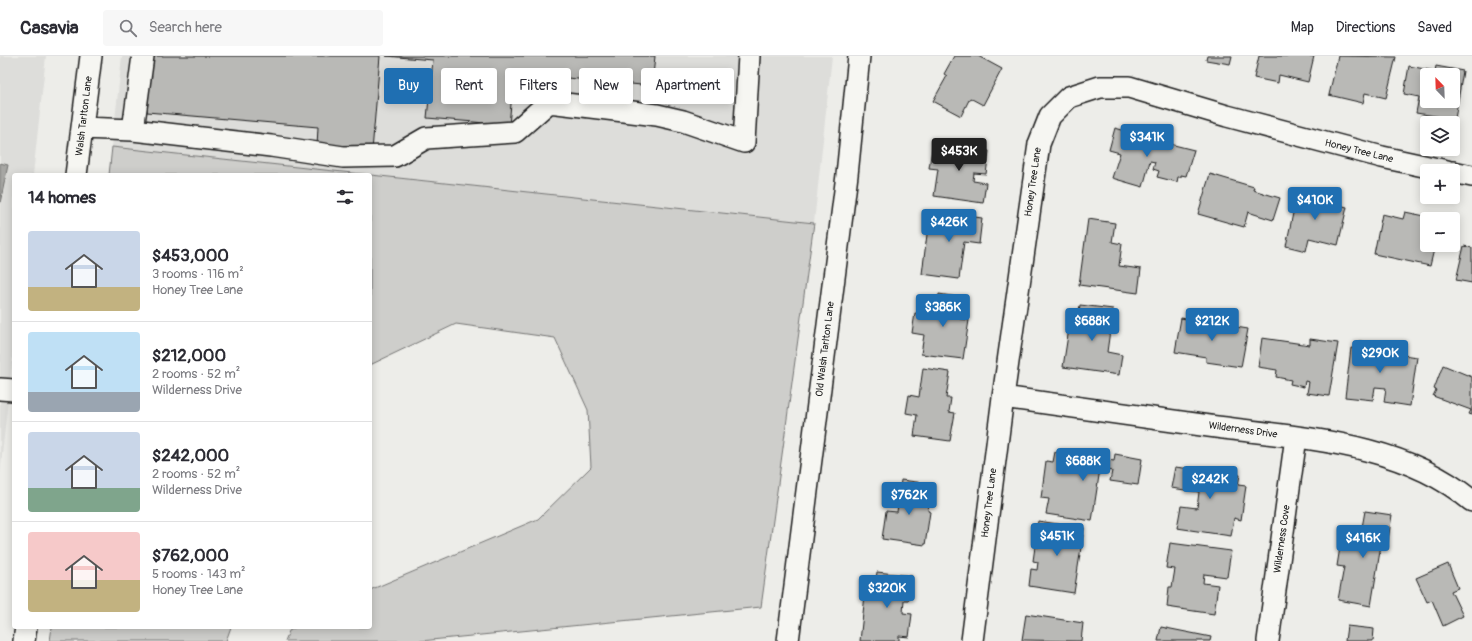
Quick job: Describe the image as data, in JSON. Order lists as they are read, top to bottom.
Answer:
{
  "streets": {
    "street": [
      "Walsh Tarlton Lane",
      "Honey Tree Lane",
      "Old Walsh Tarlton Lane",
      "Wilderness Drive",
      "Wilderness Cove"
    ]
  },
  "crossings": [
    ["Honey Tree Lane", "Wilderness Drive"],
    ["Wilderness Drive", "Wilderness Cove"]
  ],
  "north": "top left",
  "page": {
    "header": "Casavia",
    "search": "Search here",
    "nav": ["Map", "Directions", "Saved"],
    "map_buttons": ["+", "−"],
    "chip": [
      "Buy",
      "Rent",
      "Filters",
      "New",
      "Apartment"
    ],
    "price": [
      "$341K",
      "$453K",
      "$410K",
      "$426K",
      "$386K",
      "$688K",
      "$212K",
      "$290K",
      "$688K",
      "$242K",
      "$762K",
      "$451K",
      "$416K",
      "$320K"
    ],
    "heading": "14 homes",
    "list": [
      {
        "name": "$453,000",
        "note": "3 rooms · 116 m² · Honey Tree Lane"
      },
      {
        "name": "$212,000",
        "note": "2 rooms · 52 m² · Wilderness Drive"
      },
      {
        "name": "$242,000",
        "note": "2 rooms · 52 m² · Wilderness Drive"
      },
      {
        "name": "$762,000",
        "note": "5 rooms · 143 m² · Honey Tree Lane"
      }
    ]
  }
}
